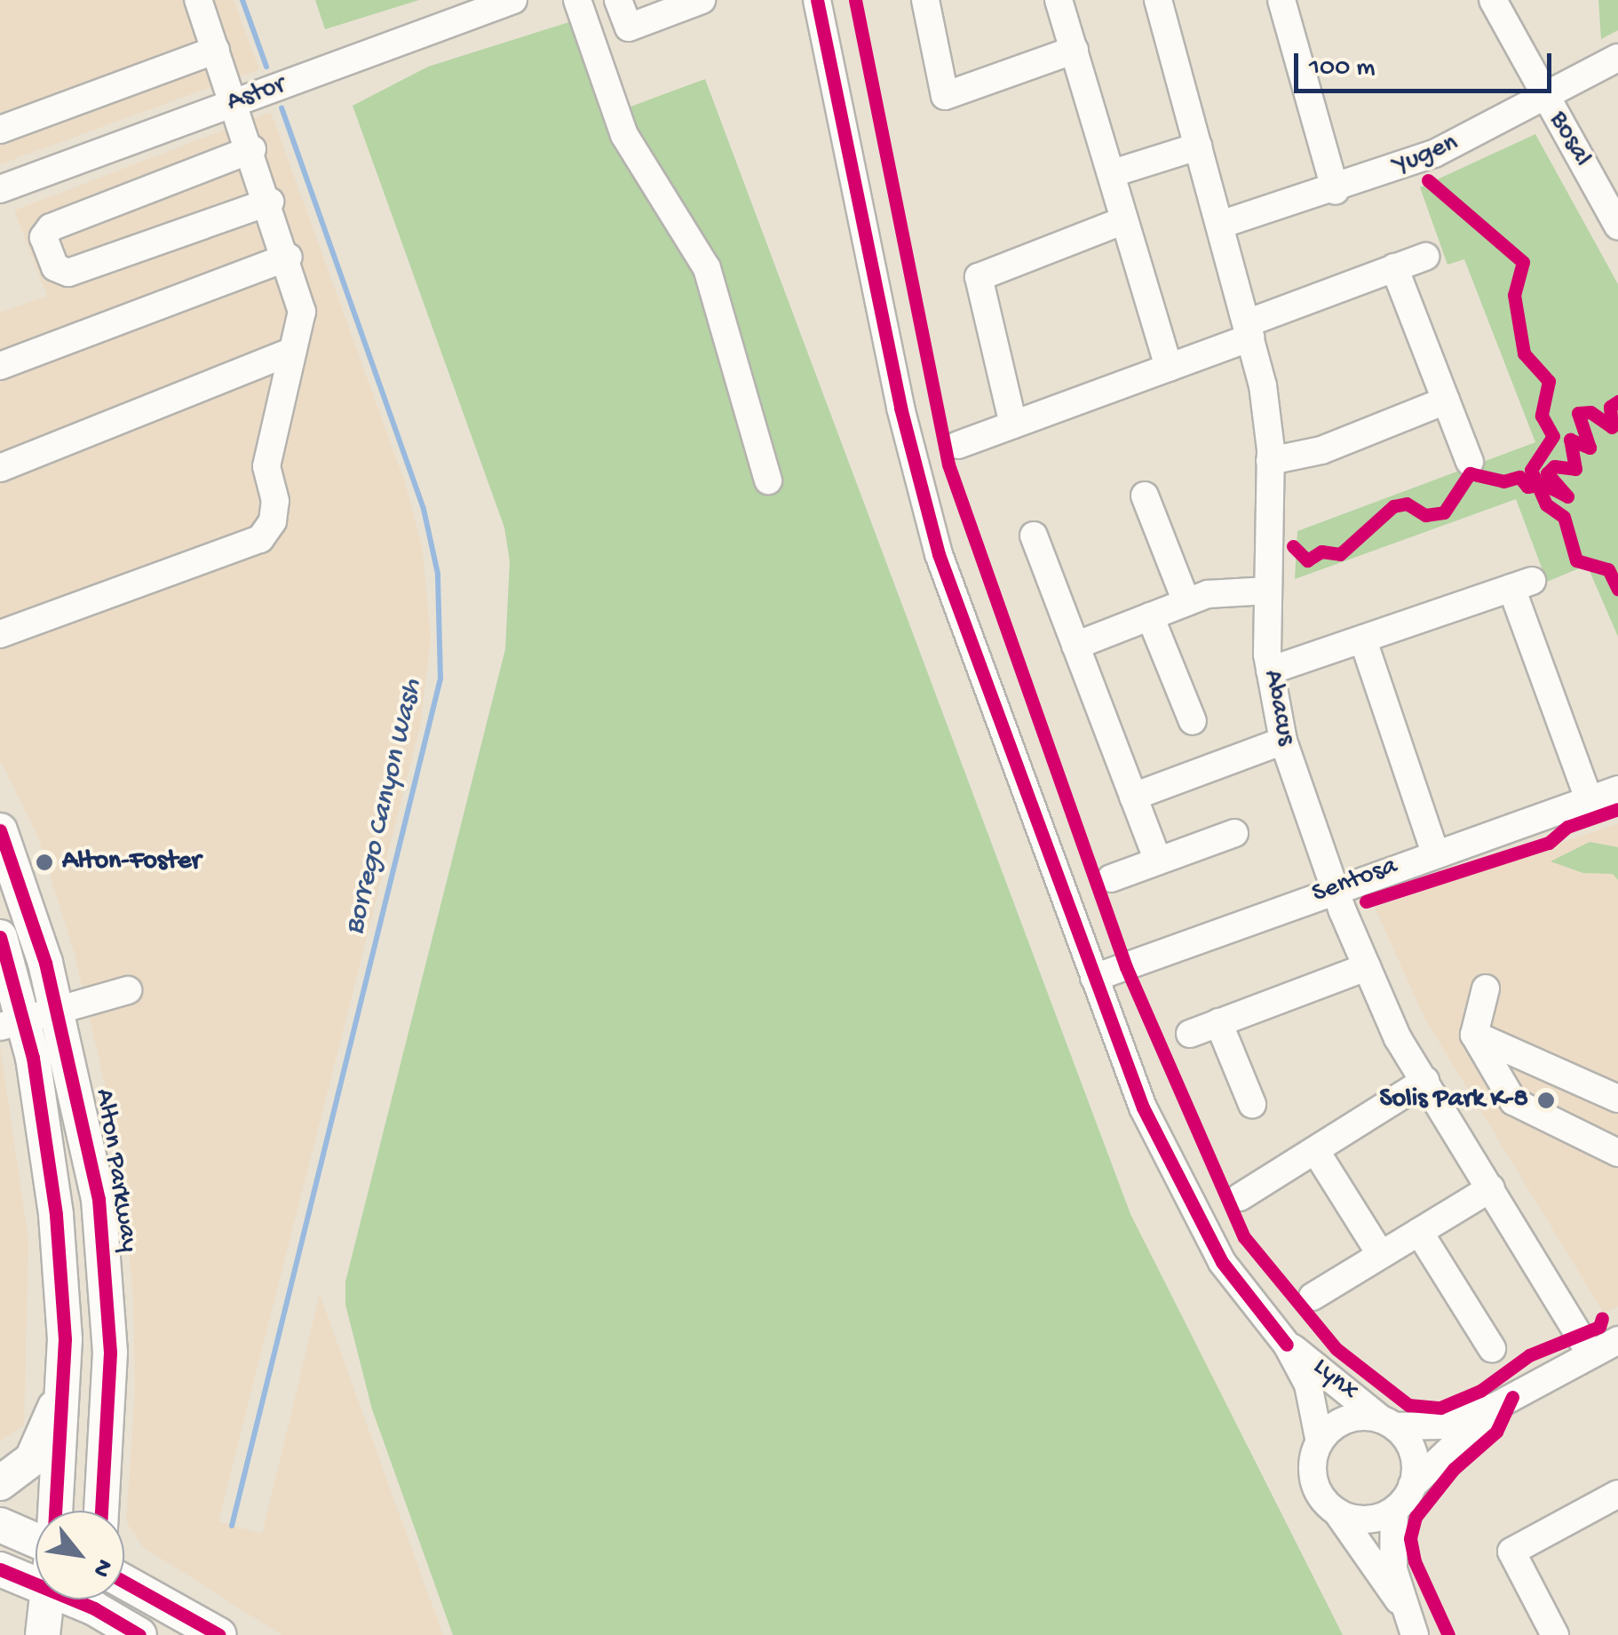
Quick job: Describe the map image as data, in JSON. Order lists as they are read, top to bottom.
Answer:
{
  "streets": {
    "main road": ["Alton Parkway"],
    "street": [
      "Astor",
      "Bosal",
      "Yugen",
      "Abacus",
      "Sentosa",
      "Lynx"
    ]
  },
  "crossings": [
    ["Bosal", "Yugen"],
    ["Yugen", "Abacus"],
    ["Abacus", "Sentosa"],
    ["Sentosa", "Lynx"]
  ],
  "water": ["Borrego Canyon Wash"],
  "places": ["Alton-Foster", "Solis Park K-8"],
  "scale_bar": "100 m",
  "north": "bottom right"
}
